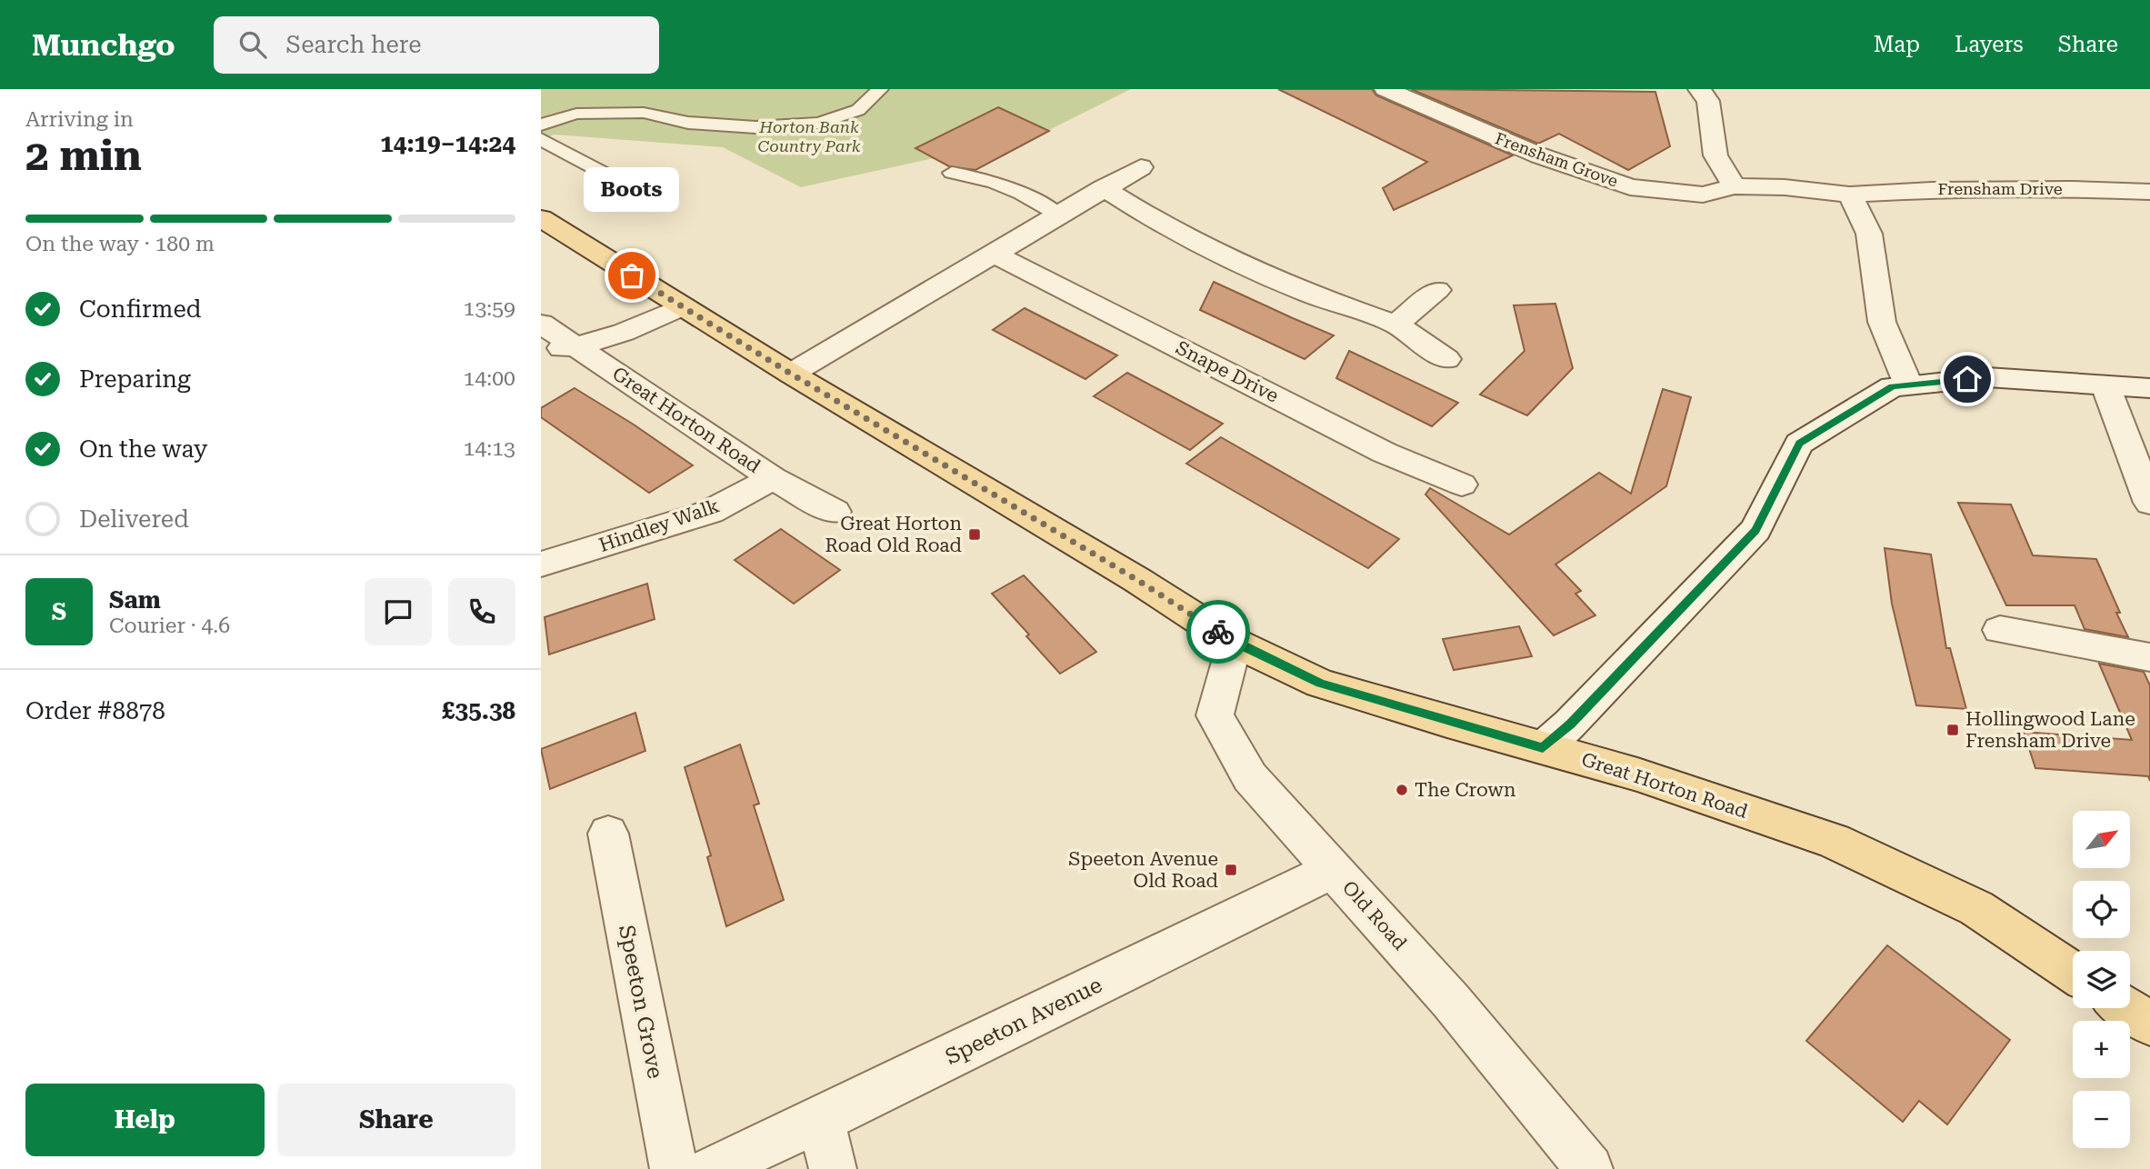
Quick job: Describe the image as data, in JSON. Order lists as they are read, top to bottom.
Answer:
{
  "streets": {
    "main road": ["Great Horton Road"],
    "street": [
      "Frensham Grove",
      "Frensham Drive",
      "Snape Drive",
      "Hindley Walk",
      "Old Road",
      "Speeton Grove",
      "Speeton Avenue"
    ]
  },
  "crossings": [
    ["Frensham Grove", "Frensham Drive"],
    ["Great Horton Road", "Hindley Walk"],
    ["Great Horton Road", "Old Road"],
    ["Old Road", "Speeton Avenue"]
  ],
  "parks": ["Horton Bank Country Park"],
  "places": {
    "other": ["Boots", "The Crown"],
    "transit": ["Great Horton Road Old Road", "Hollingwood Lane Frensham Drive", "Speeton Avenue Old Road"]
  },
  "north": "top right",
  "page": {
    "header": "Munchgo",
    "search": "Search here",
    "nav": ["Map", "Layers", "Share"],
    "heading": ["2 min", "Arriving in", "14:19–14:24"],
    "panel": [
      "Sam",
      "Courier · 4.6",
      "Order #8878",
      "£35.38"
    ],
    "bubble": "Boots",
    "bar": "On the way · 180 m",
    "list": [
      ["Confirmed", "13:59"],
      ["Preparing", "14:00"],
      ["On the way", "14:13"],
      "Delivered"
    ],
    "round": "S",
    "map_buttons": ["+", "−"],
    "buttons": ["Help", "Share"]
  }
}
